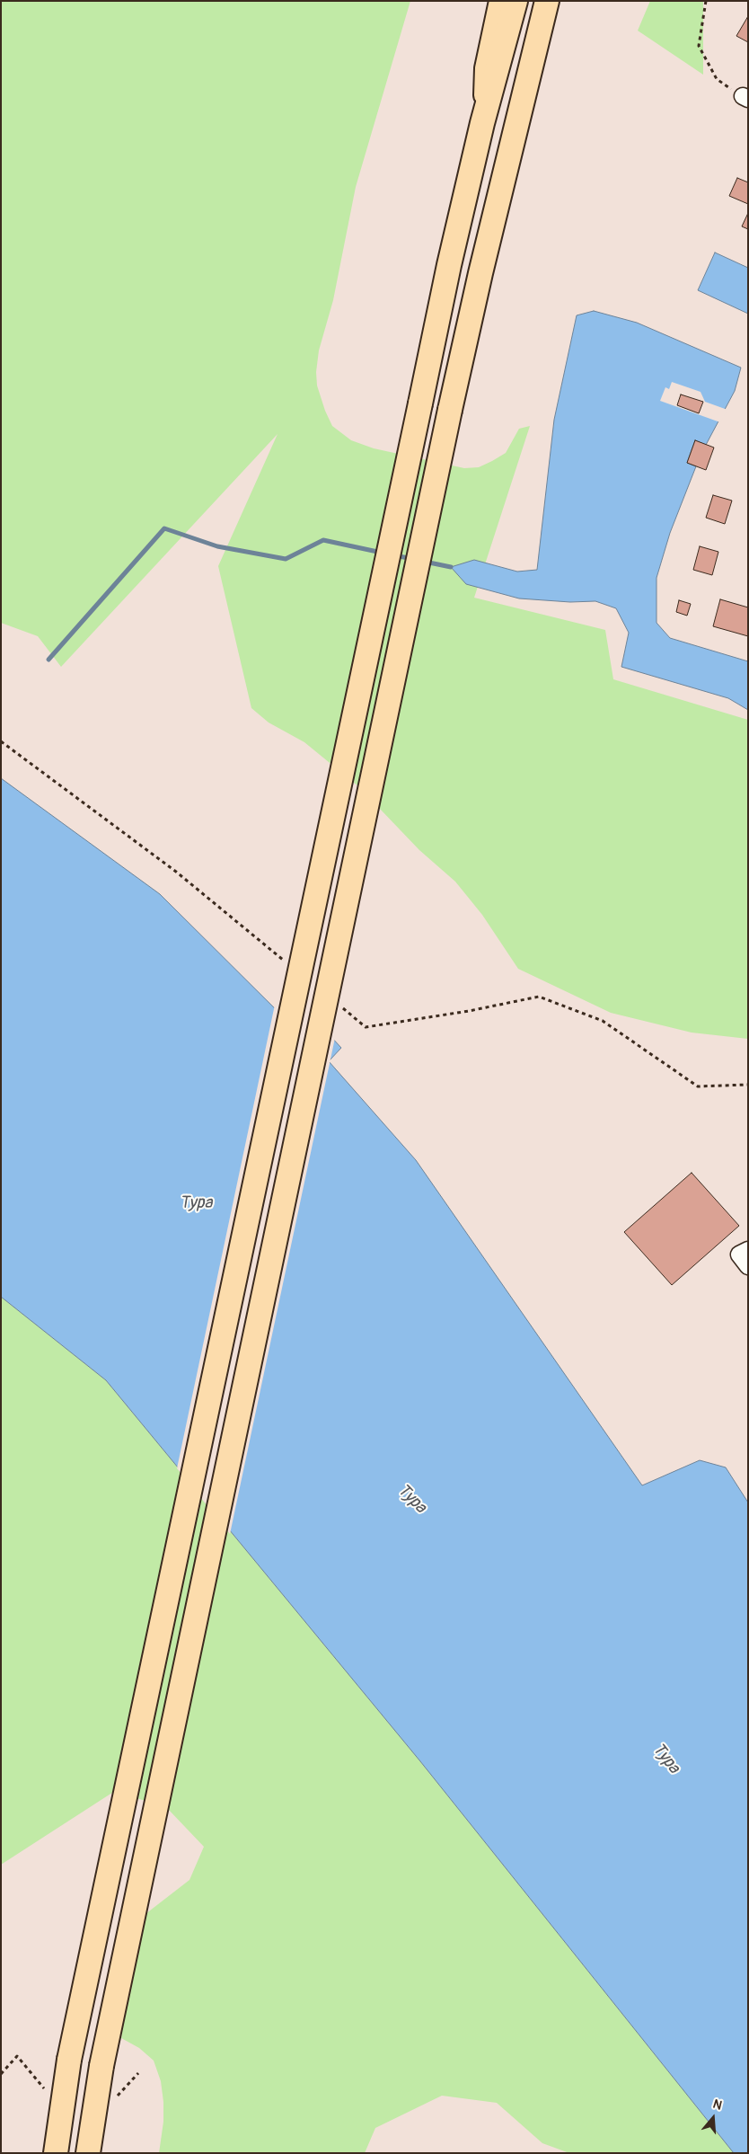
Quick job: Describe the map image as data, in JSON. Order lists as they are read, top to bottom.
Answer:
{
  "water": ["Тура"],
  "north": "top"
}
